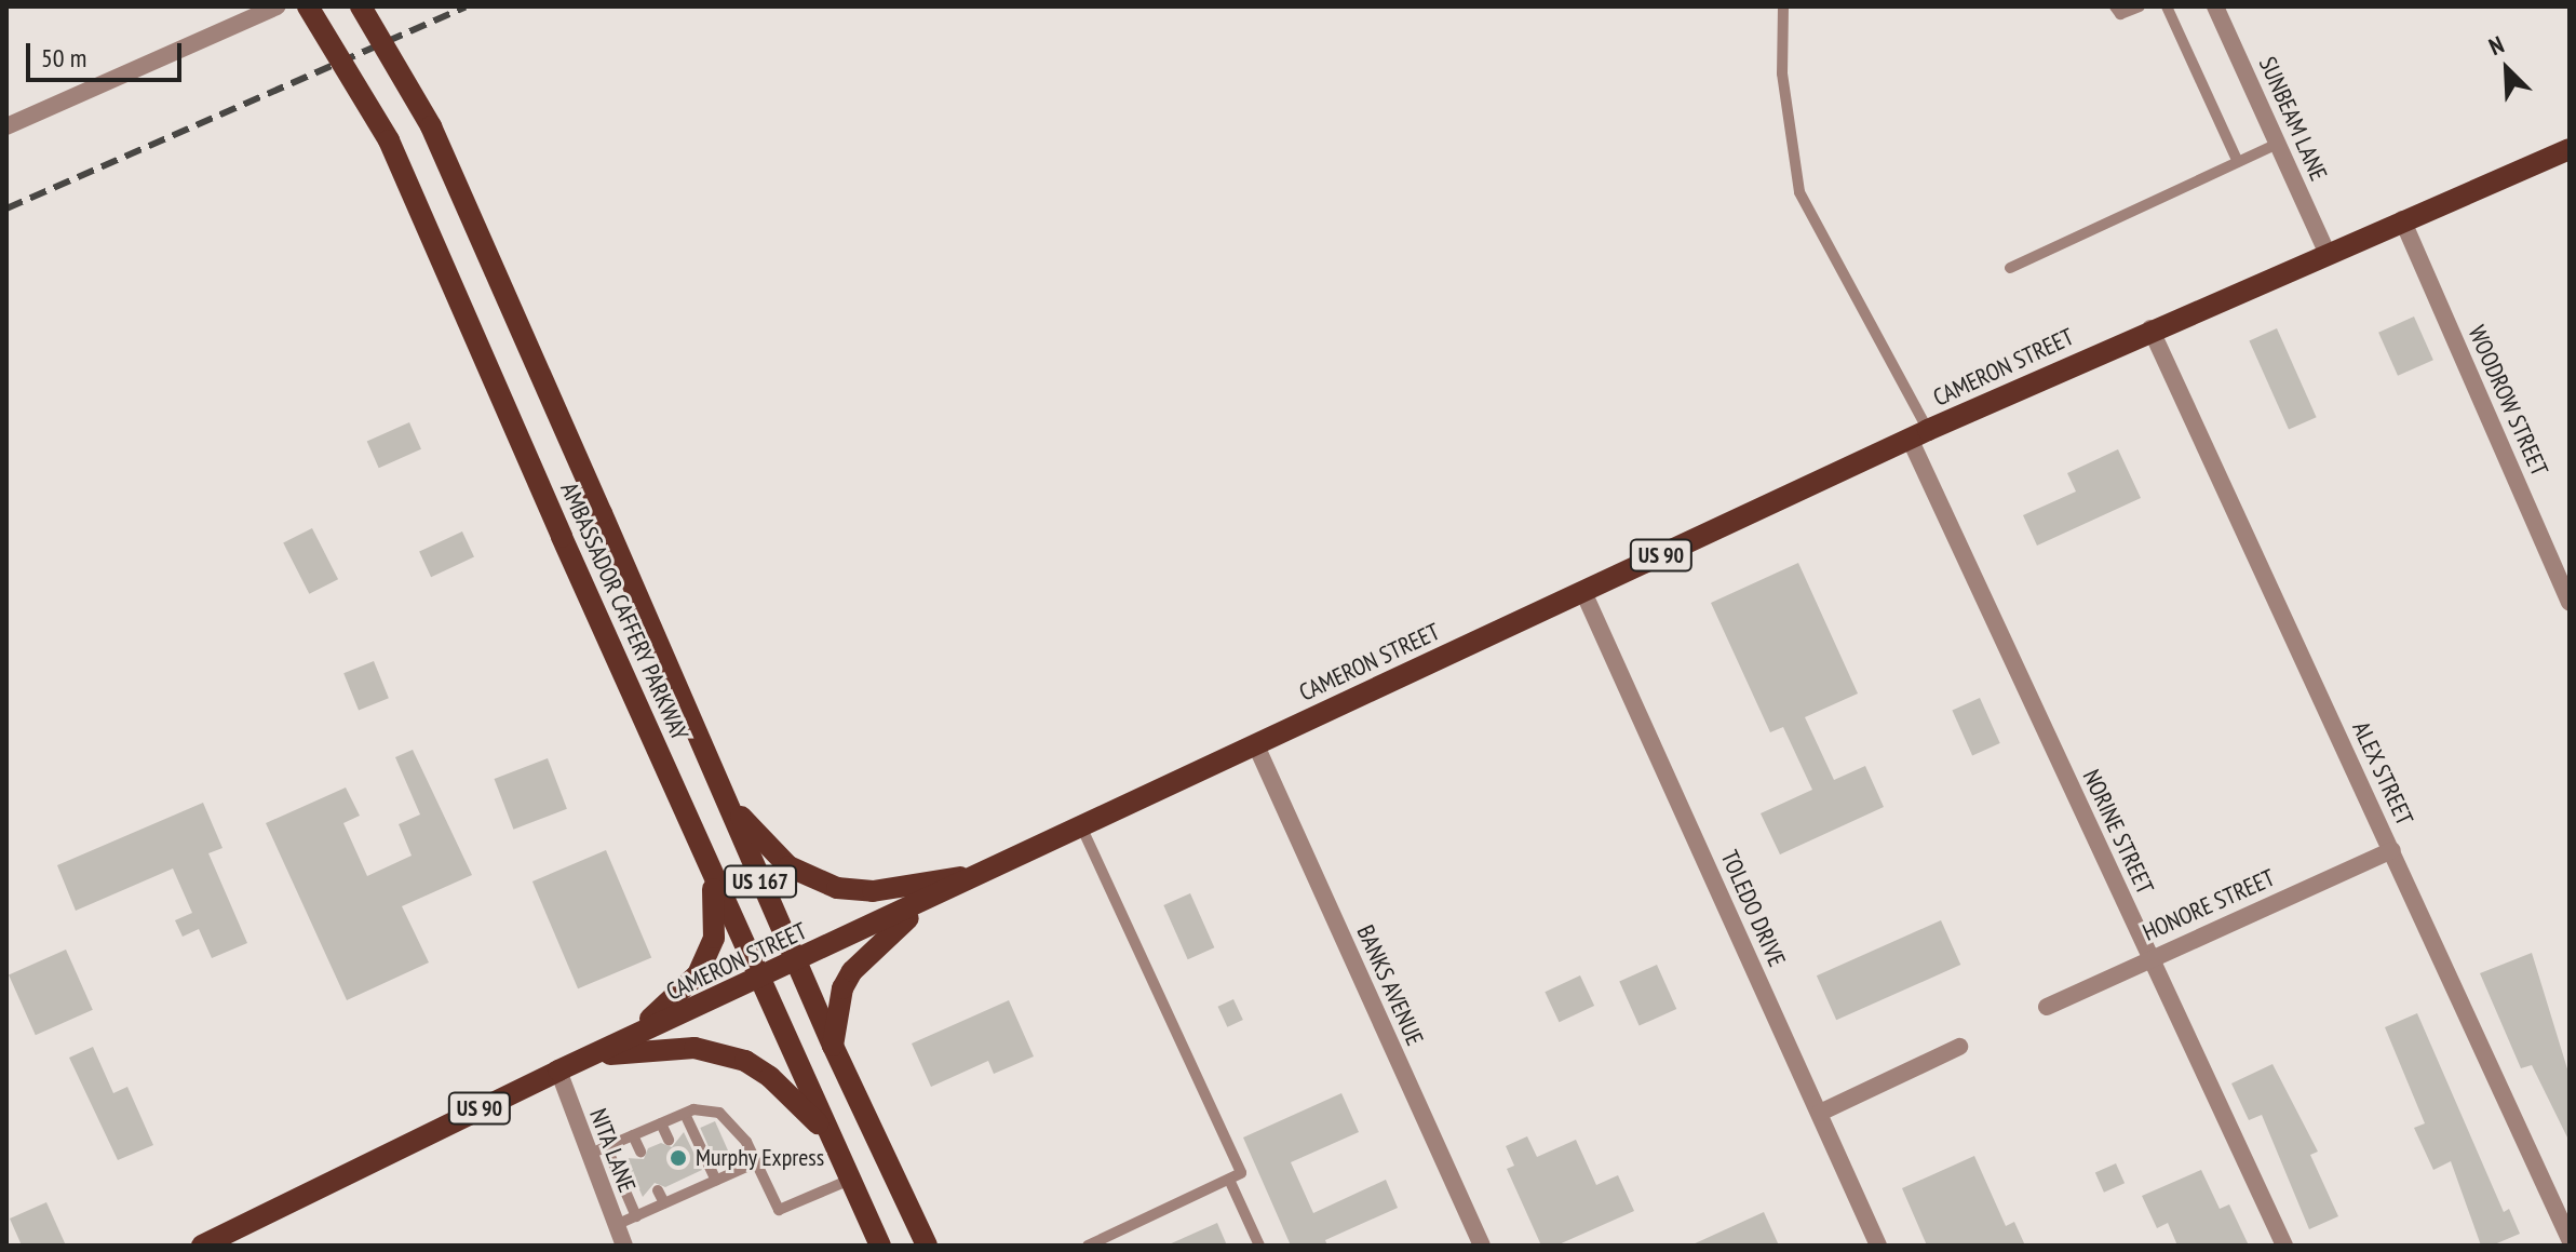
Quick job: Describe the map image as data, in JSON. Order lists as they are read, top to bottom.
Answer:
{
  "streets": {
    "main road": [
      "CAMERON STREET",
      "US 90",
      "AMBASSADOR CAFFERY PARKWAY",
      "US 167"
    ],
    "street": [
      "SUNBEAM LANE",
      "WOODROW STREET",
      "ALEX STREET",
      "NORINE STREET",
      "HONORE STREET",
      "TOLEDO DRIVE",
      "BANKS AVENUE",
      "NITA LANE"
    ]
  },
  "crossings": [
    ["SUNBEAM LANE", "CAMERON STREET"],
    ["CAMERON STREET", "WOODROW STREET"],
    ["CAMERON STREET", "AMBASSADOR CAFFERY PARKWAY"],
    ["CAMERON STREET", "ALEX STREET"],
    ["CAMERON STREET", "NORINE STREET"],
    ["CAMERON STREET", "TOLEDO DRIVE"],
    ["CAMERON STREET", "BANKS AVENUE"],
    ["CAMERON STREET", "NITA LANE"],
    ["ALEX STREET", "HONORE STREET"],
    ["NORINE STREET", "HONORE STREET"]
  ],
  "places": ["Murphy Express"],
  "scale_bar": "50 m",
  "north": "top left"
}
